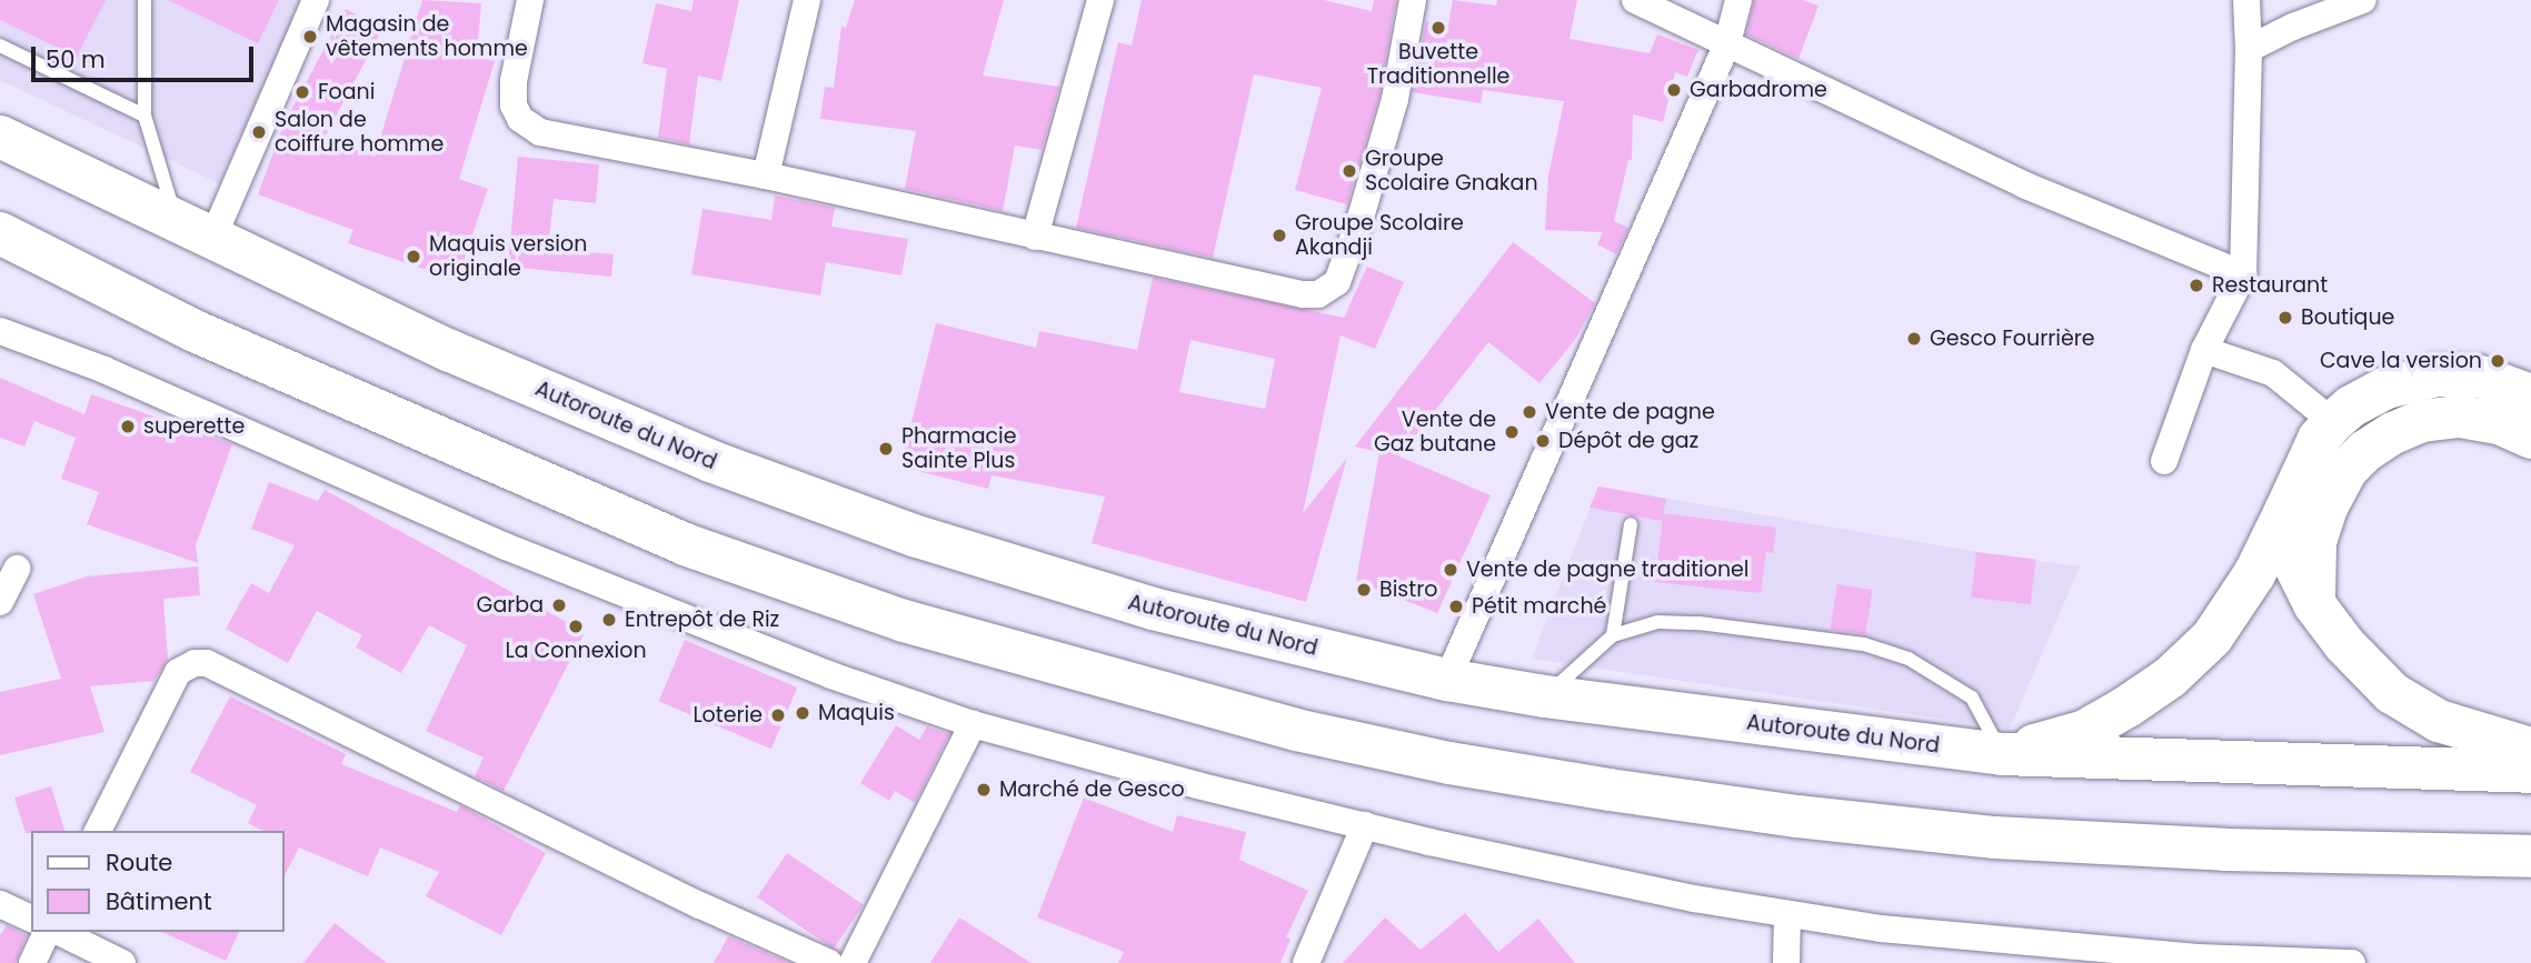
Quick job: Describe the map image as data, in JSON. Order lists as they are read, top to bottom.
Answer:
{
  "streets": {
    "main road": ["Autoroute du Nord"]
  },
  "places": [
    "Buvette Traditionnelle",
    "Magasin de vêtements homme",
    "Garbadrome",
    "Foani",
    "Salon de coiffure homme",
    "Groupe Scolaire Gnakan",
    "Groupe Scolaire Akandji",
    "Maquis version originale",
    "Restaurant",
    "Boutique",
    "Gesco Fourrière",
    "Cave la version",
    "Vente de pagne",
    "superette",
    "Vente de Gaz butane",
    "Dépôt de gaz",
    "Pharmacie Sainte Plus",
    "Vente de pagne traditionel",
    "Bistro",
    "Garba",
    "Pétit marché",
    "Entrepôt de Riz",
    "La Connexion",
    "Maquis",
    "Loterie",
    "Marché de Gesco"
  ],
  "legend": ["Route", "Bâtiment"],
  "scale_bar": "50 m"
}
